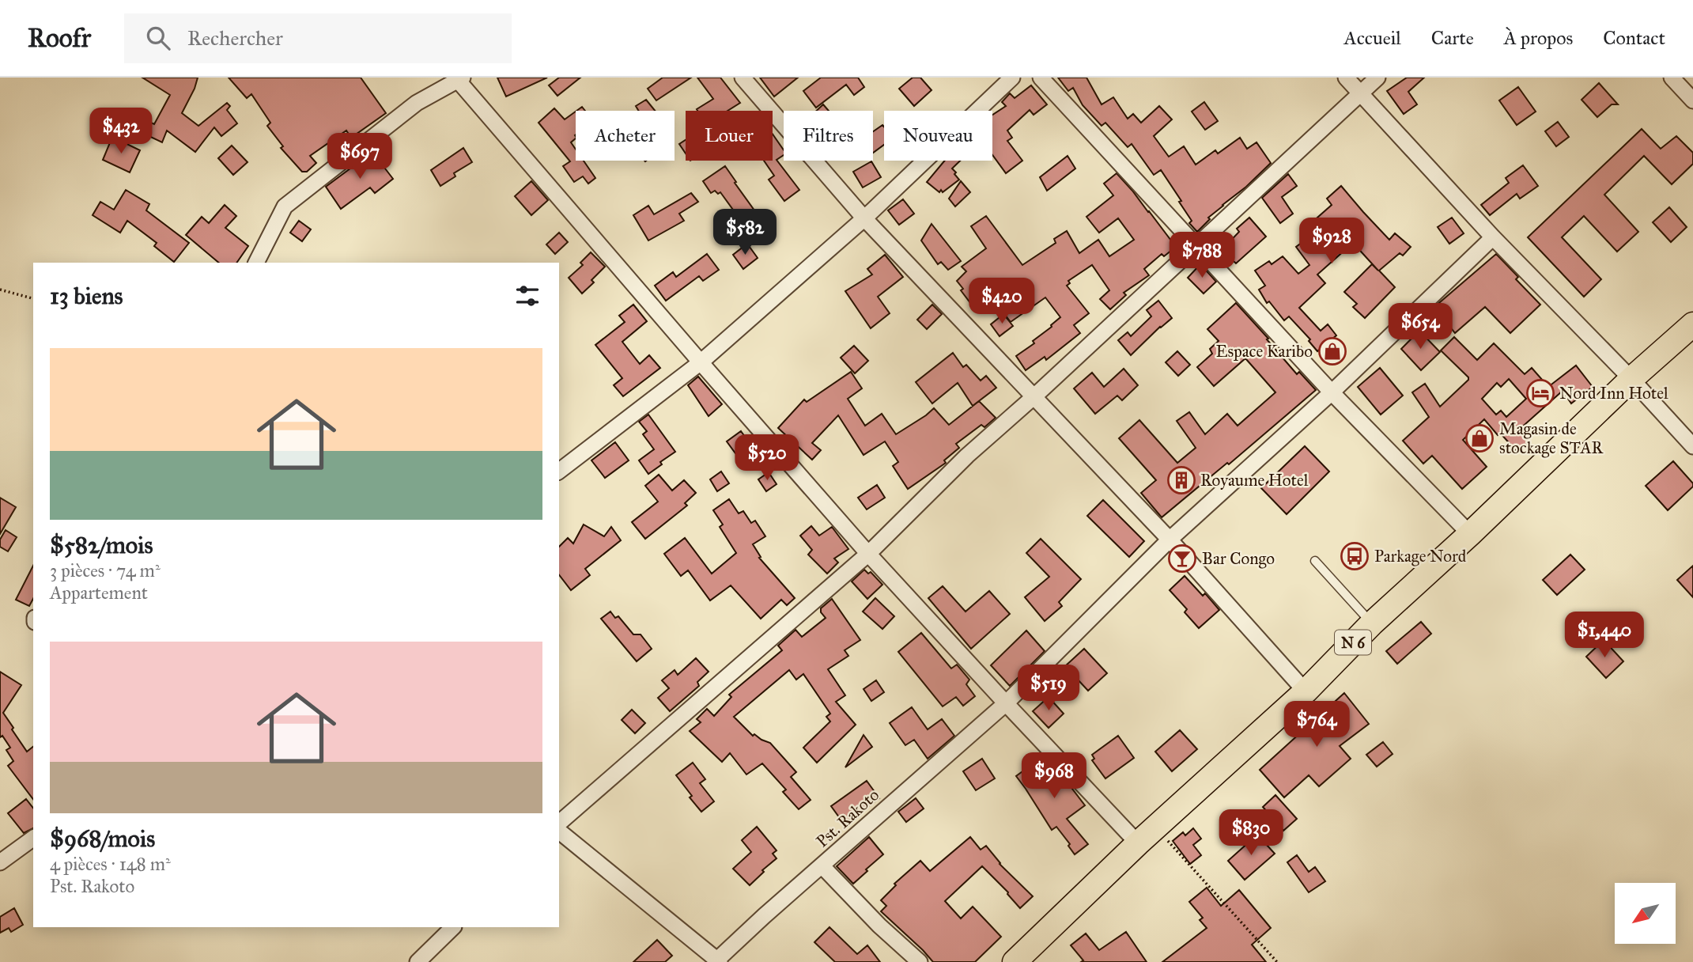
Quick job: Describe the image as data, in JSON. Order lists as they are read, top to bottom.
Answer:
{
  "streets": {
    "main road": ["N 6"],
    "street": ["Pst. Rakoto"]
  },
  "places": {
    "shop": ["Espace Karibo", "Magasin de stockage STAR"],
    "hotel": ["Nord Inn Hotel"],
    "building": ["Royaume Hotel"],
    "bus stop": ["Parkage Nord"],
    "bar": ["Bar Congo"]
  },
  "north": "bottom left",
  "page": {
    "header": "Roofr",
    "search": "Rechercher",
    "nav": [
      "Accueil",
      "Carte",
      "À propos",
      "Contact"
    ],
    "price": [
      "$432",
      "$697",
      "$582",
      "$928",
      "$788",
      "$420",
      "$654",
      "$520",
      "$1,440",
      "$519",
      "$764",
      "$968",
      "$830"
    ],
    "chip": [
      "Acheter",
      "Louer",
      "Filtres",
      "Nouveau"
    ],
    "heading": "13 biens",
    "list": [
      {
        "name": "$582/mois",
        "note": "3 pièces · 74 m² · Appartement"
      },
      {
        "name": "$968/mois",
        "note": "4 pièces · 148 m² · Pst. Rakoto"
      }
    ]
  }
}
